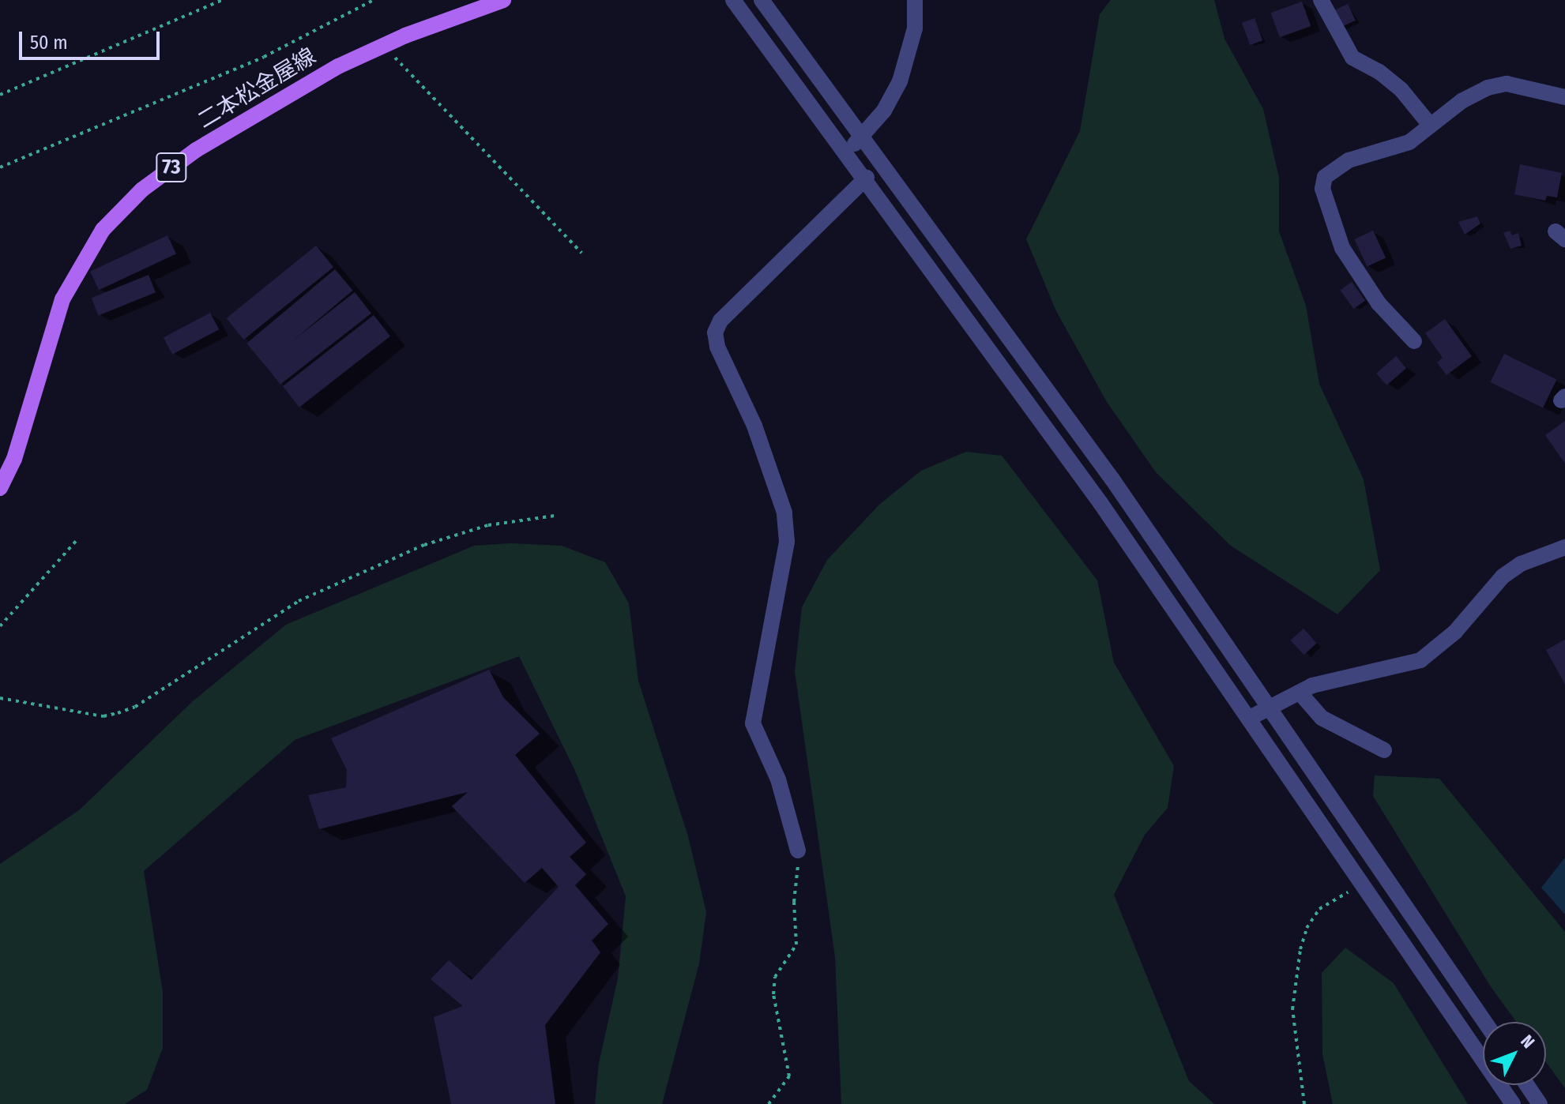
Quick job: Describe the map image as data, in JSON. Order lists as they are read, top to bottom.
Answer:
{
  "streets": {
    "main road": ["二本松金屋線", "73"]
  },
  "scale_bar": "50 m",
  "north": "top right"
}
